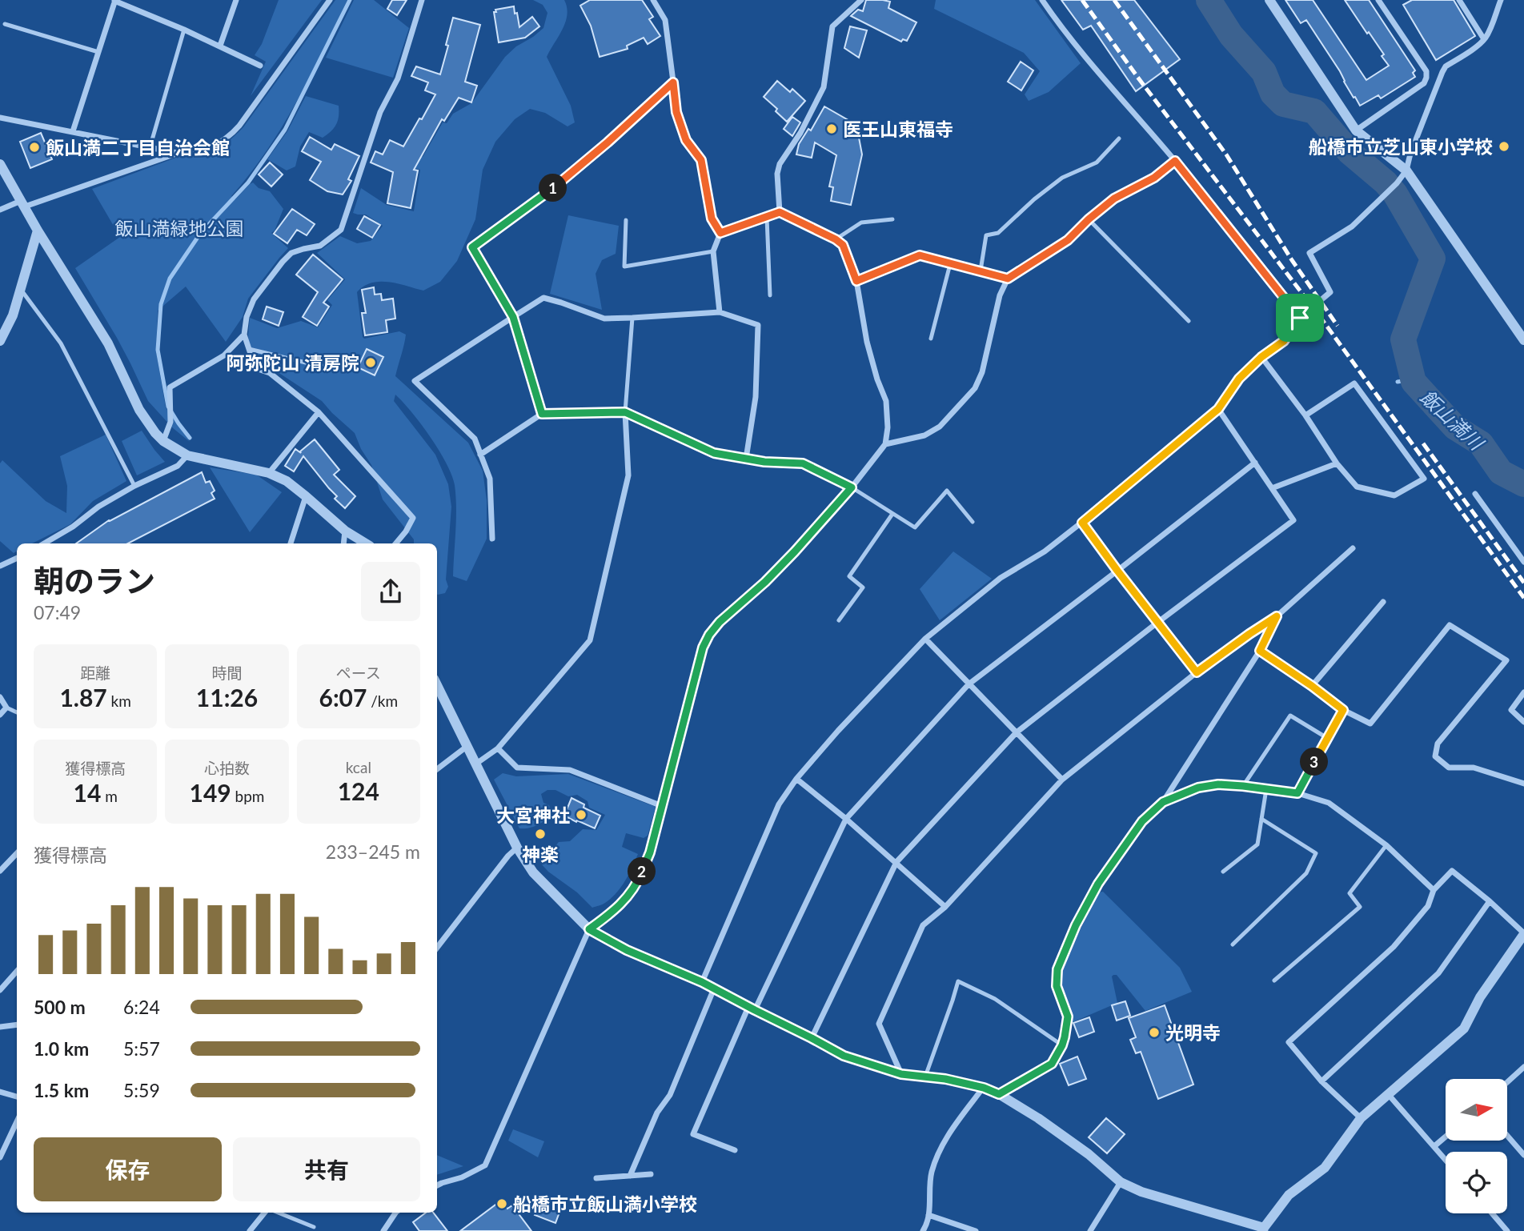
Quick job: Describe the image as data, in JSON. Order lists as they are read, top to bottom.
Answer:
{
  "water": ["飯山満川"],
  "parks": ["飯山満緑地公園"],
  "places": [
    "医王山東福寺",
    "船橋市立芝山東小学校",
    "飯山満二丁目自治会館",
    "阿弥陀山 清房院",
    "大宮神社",
    "神楽",
    "光明寺",
    "船橋市立飯山満小学校"
  ],
  "north": "right",
  "page": {
    "pins": ["1", "3", "2"],
    "heading": ["朝のラン", "07:49"],
    "stats": [
      ["距離", "1.87 km"],
      ["時間", "11:26"],
      ["ペース", "6:07 /km"],
      ["獲得標高", "14 m"],
      ["心拍数", "149 bpm"],
      ["kcal", "124"]
    ],
    "chart": ["獲得標高", "233–245 m"],
    "list": [
      {
        "name": "500 m",
        "note": "6:24"
      },
      {
        "name": "1.0 km",
        "note": "5:57"
      },
      {
        "name": "1.5 km",
        "note": "5:59"
      }
    ],
    "buttons": ["保存", "共有"]
  }
}
